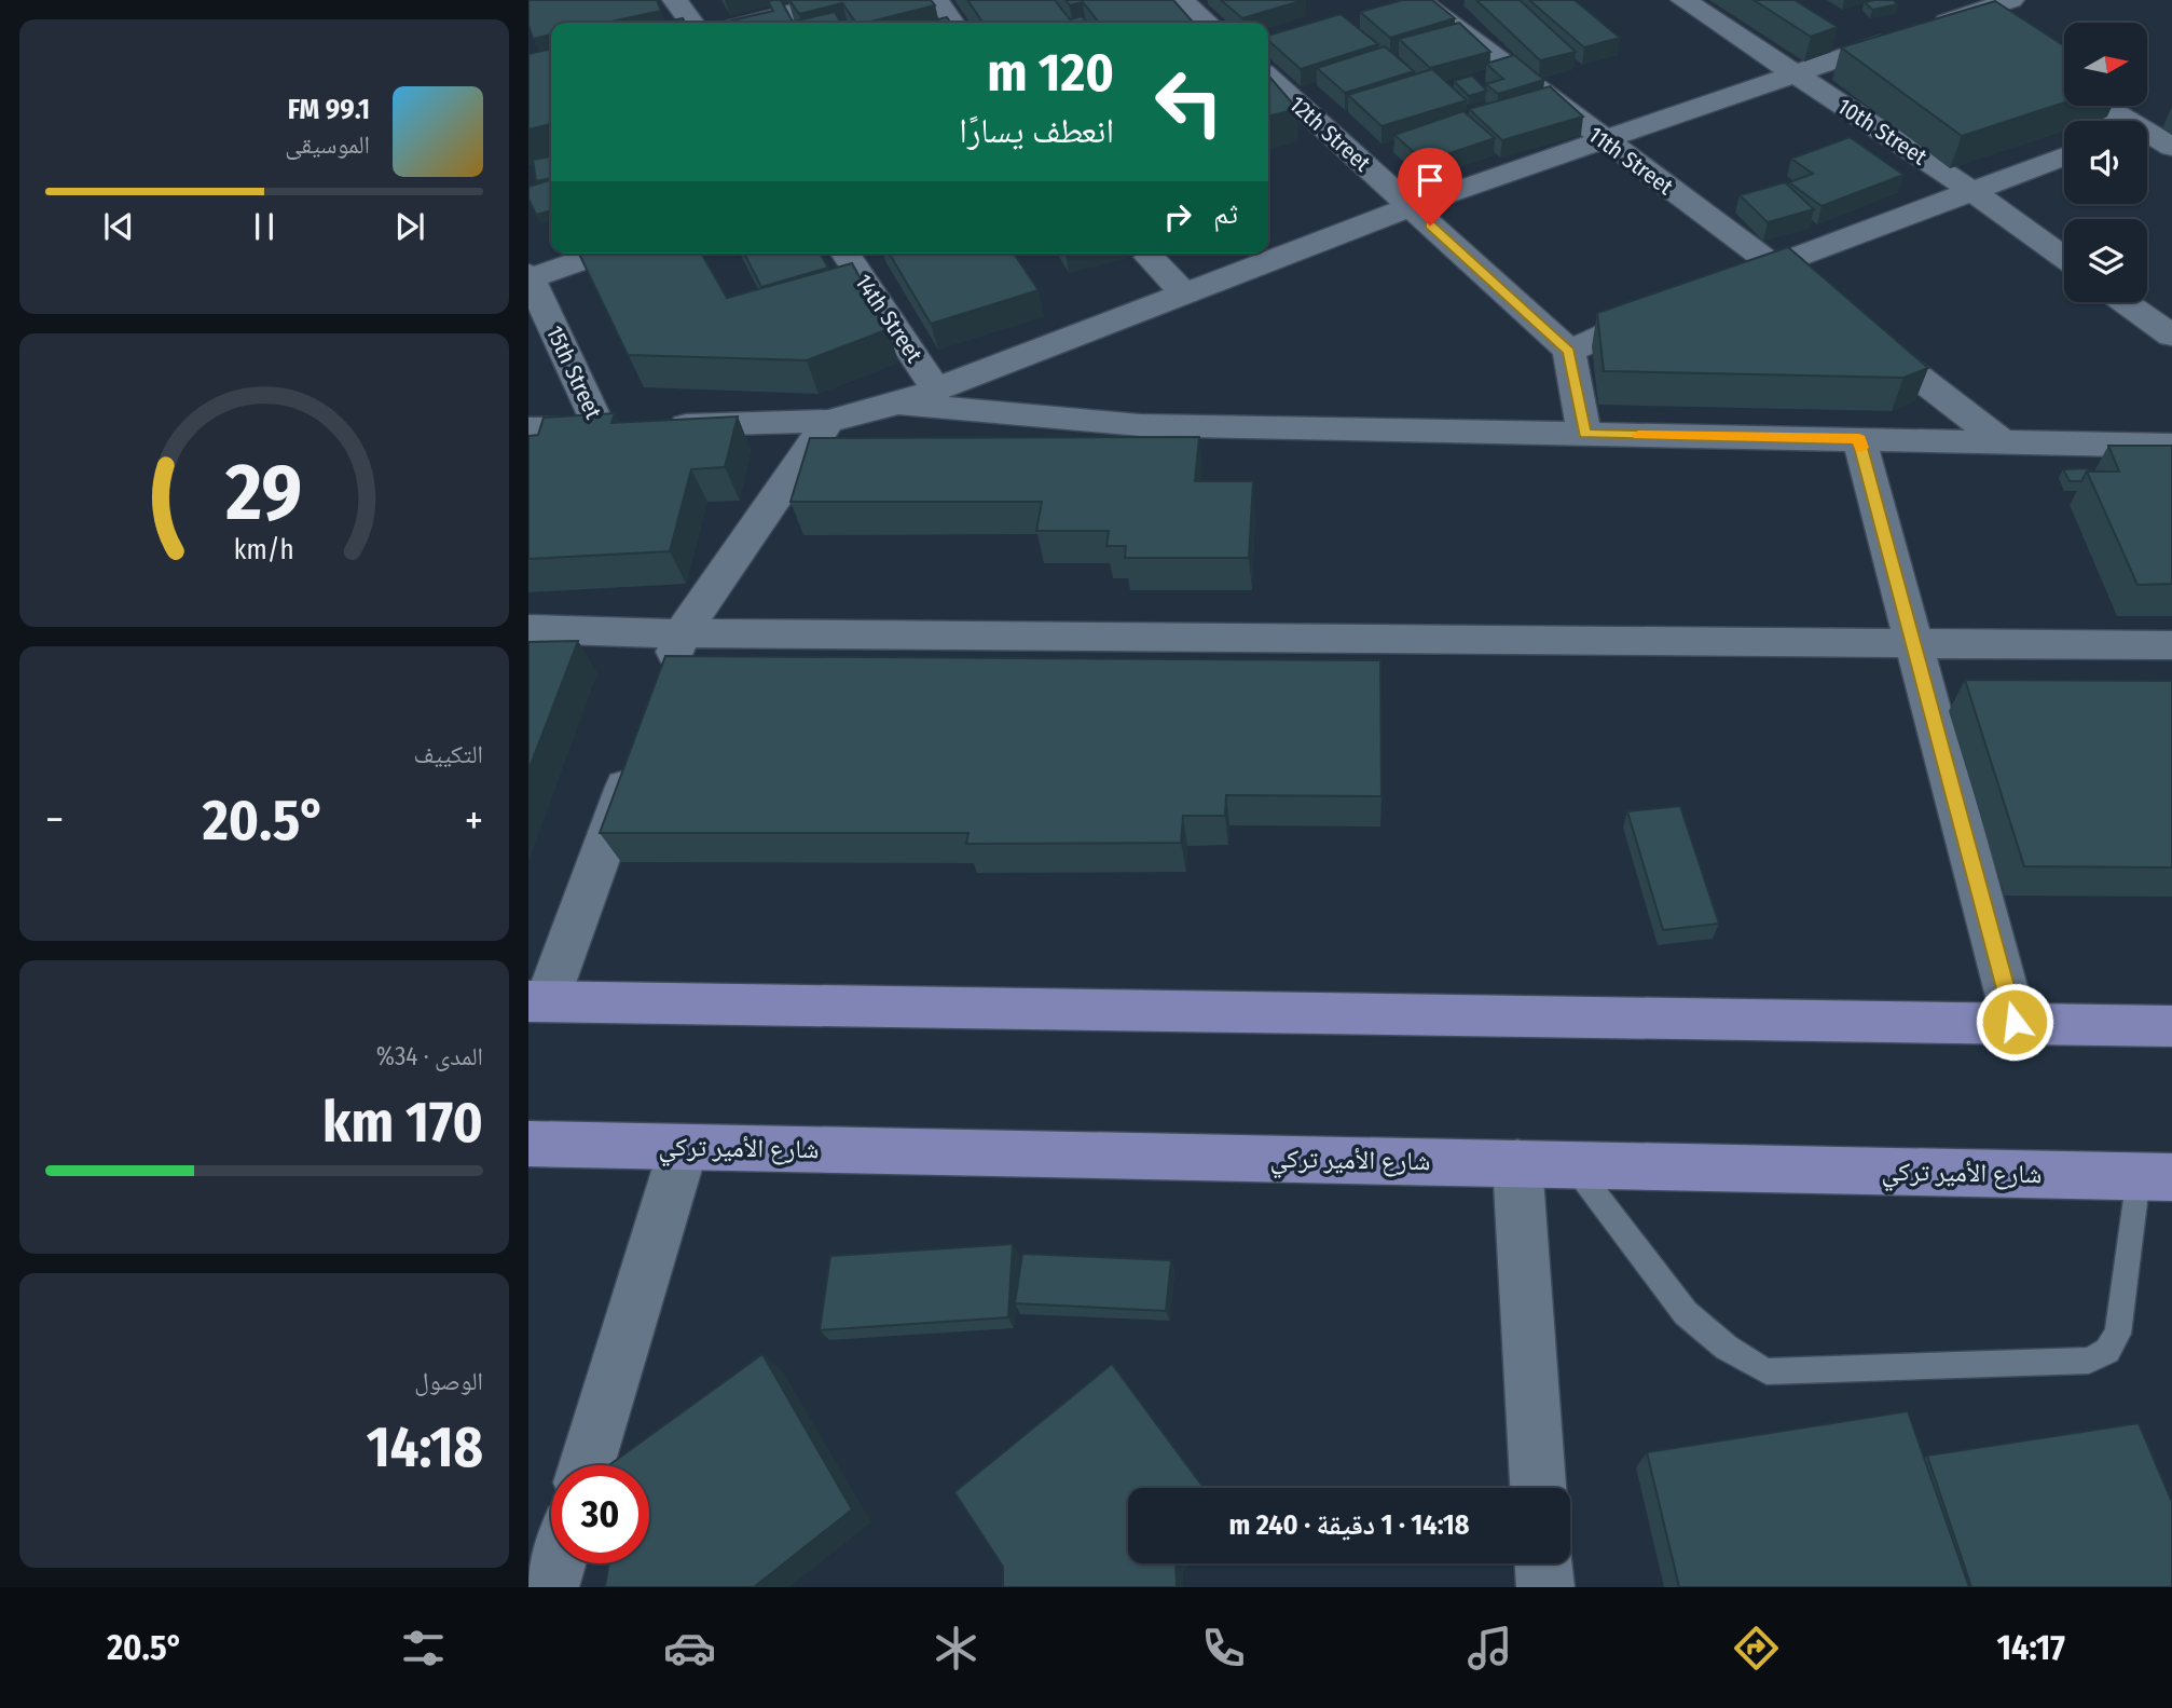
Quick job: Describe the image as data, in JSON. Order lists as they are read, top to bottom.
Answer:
{
  "streets": {
    "main road": ["شارع الأمير تركي"],
    "street": [
      "10th Street",
      "12th Street",
      "11th Street",
      "14th Street",
      "15th Street"
    ]
  },
  "north": "right",
  "page": {
    "turn": ["120 m", "انعطف يسارًا"],
    "song": ["99.1 FM", "الموسيقى"],
    "then": "ثم",
    "tile": [
      "التكييف",
      ["المدى · 34%", "170 km"],
      ["الوصول", "14:18"]
    ],
    "heat": ["−", "20.5°", "+"],
    "limit": "30",
    "trip": "14:18 · 1 دقيقة · 240 m",
    "tabs": ["14:17", "20.5°"],
    "gauge": ["29", "km/h"]
  }
}
